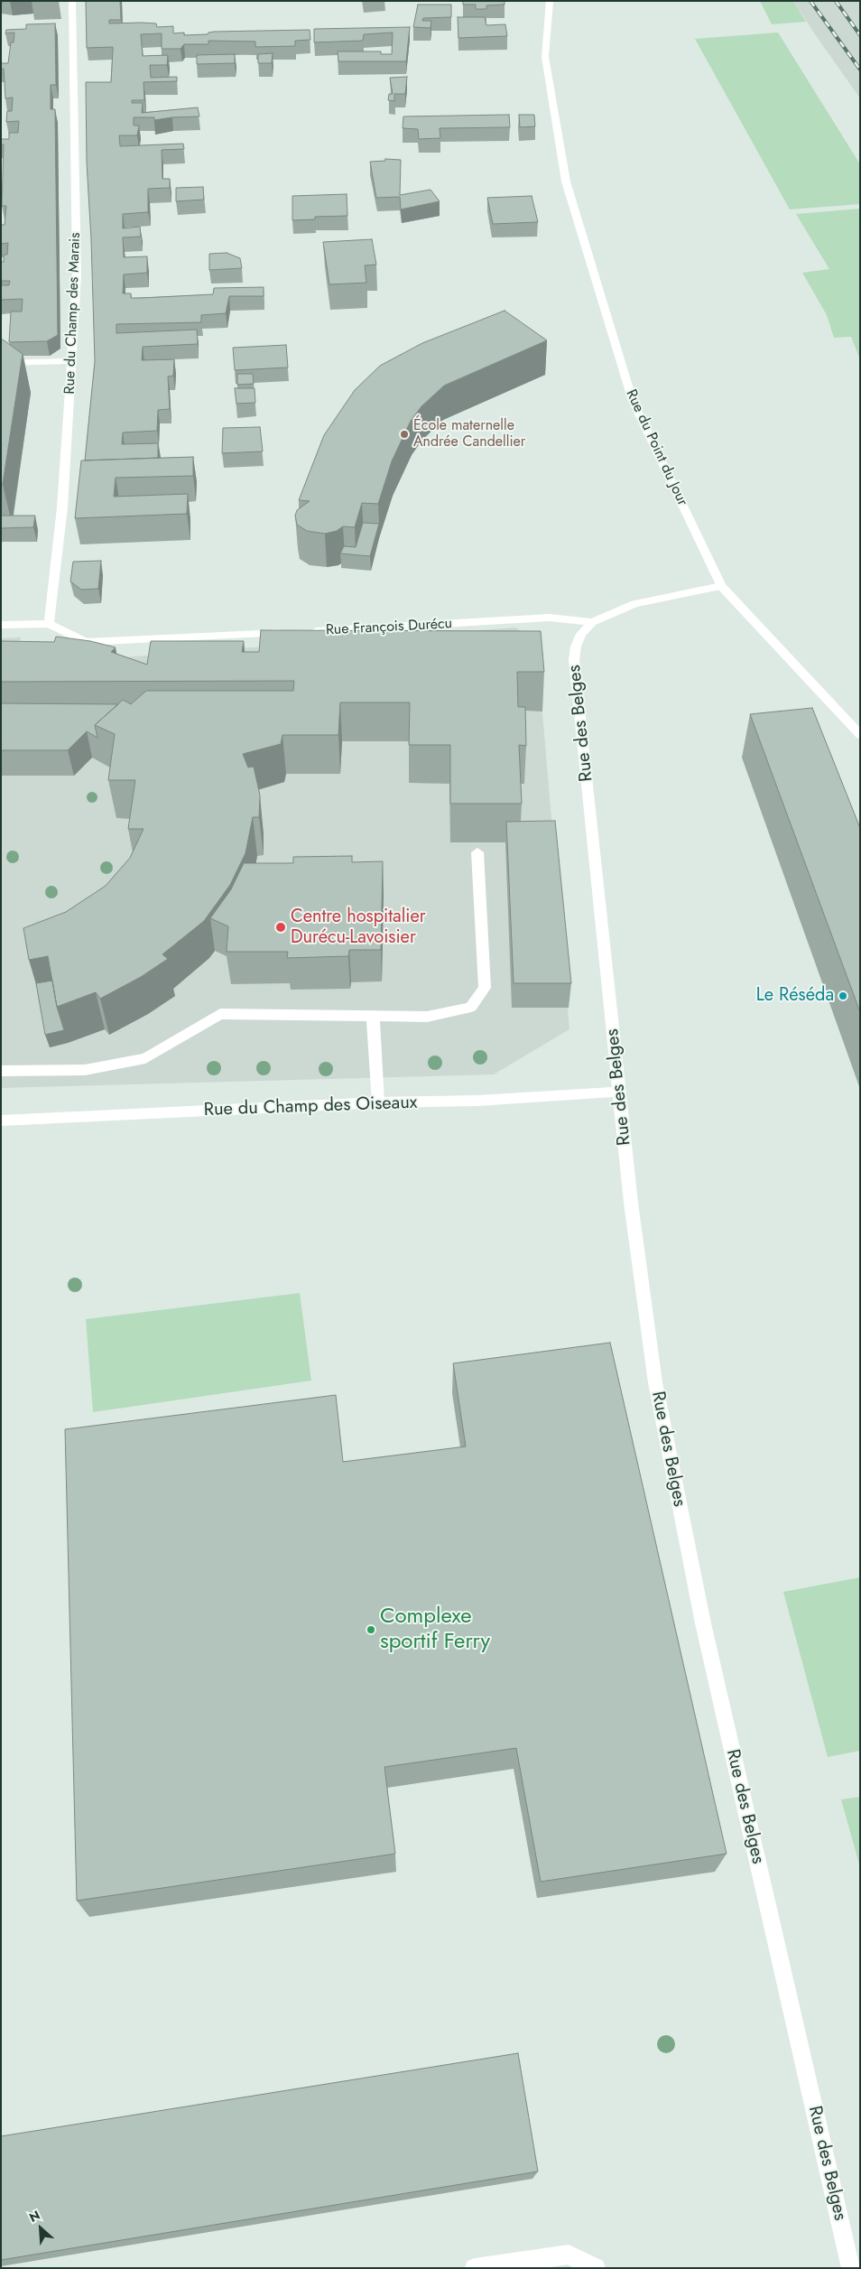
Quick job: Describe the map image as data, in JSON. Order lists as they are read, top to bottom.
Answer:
{
  "streets": {
    "street": [
      "Rue du Champ des Marais",
      "Rue du Point du Jour",
      "Rue François Durécu",
      "Rue des Belges",
      "Rue du Champ des Oiseaux"
    ]
  },
  "crossings": [
    ["Rue du Point du Jour", "Rue François Durécu"],
    ["Rue François Durécu", "Rue des Belges"],
    ["Rue des Belges", "Rue du Champ des Oiseaux"]
  ],
  "places": [
    "École maternelle Andrée Candellier",
    "Centre hospitalier Durécu-Lavoisier",
    "Le Réséda",
    "Complexe sportif Ferry"
  ],
  "north": "top left"
}
